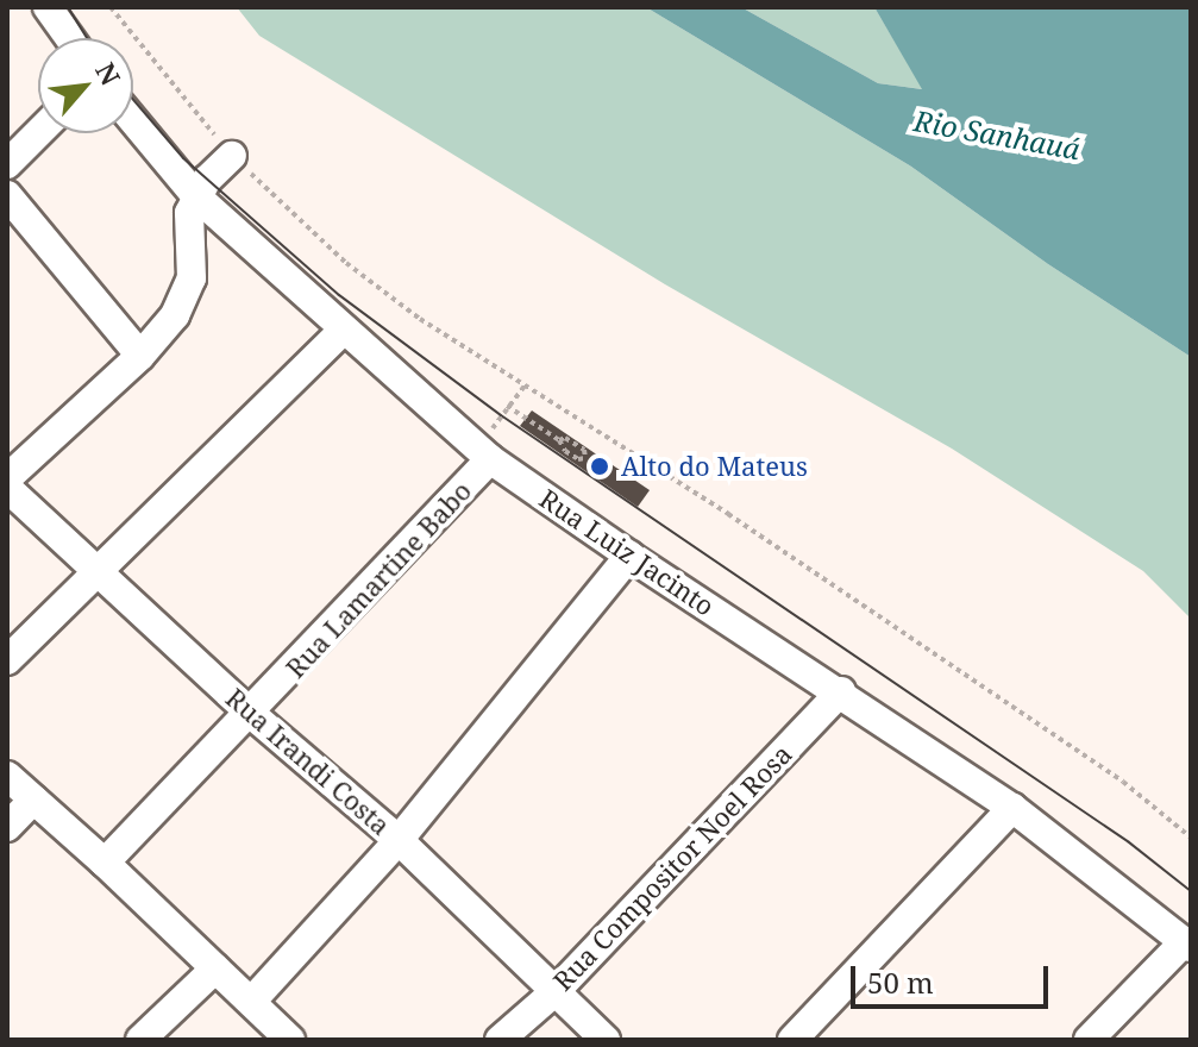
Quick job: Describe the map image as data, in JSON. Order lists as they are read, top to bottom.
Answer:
{
  "streets": {
    "street": [
      "Rua Luiz Jacinto",
      "Rua Lamartine Babo",
      "Rua Irandi Costa",
      "Rua Compositor Noel Rosa"
    ]
  },
  "crossings": [
    ["Rua Luiz Jacinto", "Rua Lamartine Babo"],
    ["Rua Luiz Jacinto", "Rua Compositor Noel Rosa"],
    ["Rua Lamartine Babo", "Rua Irandi Costa"],
    ["Rua Irandi Costa", "Rua Compositor Noel Rosa"]
  ],
  "water": ["Rio Sanhauá"],
  "places": ["Alto do Mateus"],
  "scale_bar": "50 m",
  "north": "top right"
}
